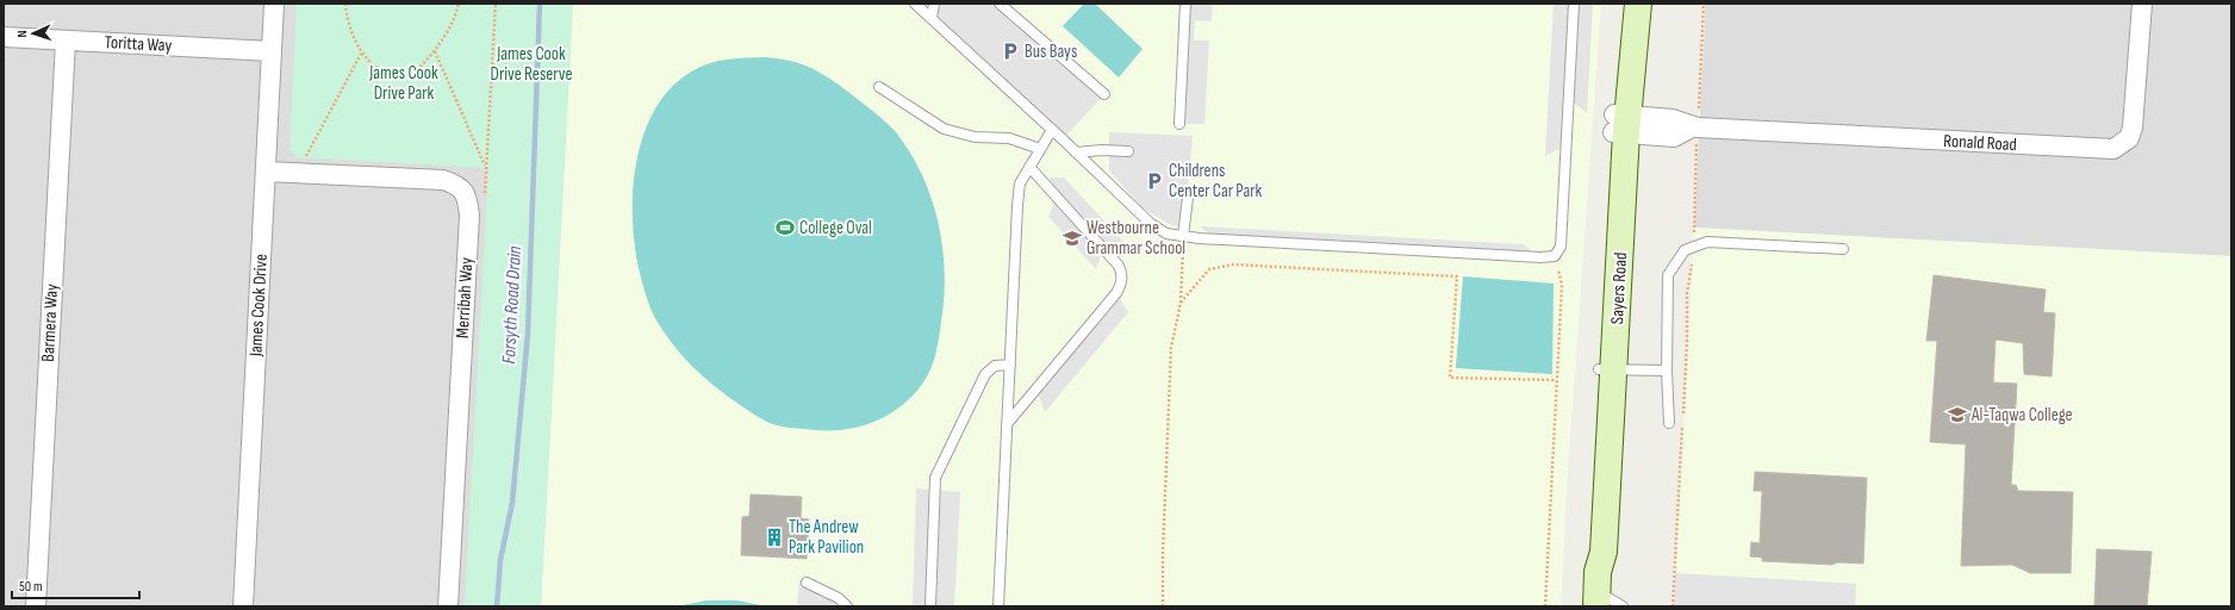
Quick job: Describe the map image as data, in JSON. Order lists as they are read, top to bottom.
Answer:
{
  "streets": {
    "main road": ["Sayers Road"],
    "street": [
      "Toritta Way",
      "Ronald Road",
      "Merribah Way",
      "James Cook Drive",
      "Barmera Way"
    ]
  },
  "crossings": [
    ["Toritta Way", "James Cook Drive"],
    ["Toritta Way", "Barmera Way"],
    ["Ronald Road", "Sayers Road"],
    ["Merribah Way", "James Cook Drive"]
  ],
  "water": ["Forsyth Road Drain"],
  "parks": ["James Cook Drive Reserve", "James Cook Drive Park"],
  "places": {
    "parking": ["Bus Bays", "Childrens Center Car Park"],
    "sports": ["College Oval"],
    "school or university": ["Westbourne Grammar School", "Al-Taqwa College"],
    "building": ["The Andrew Park Pavilion"]
  },
  "scale_bar": "50 m",
  "north": "left"
}
